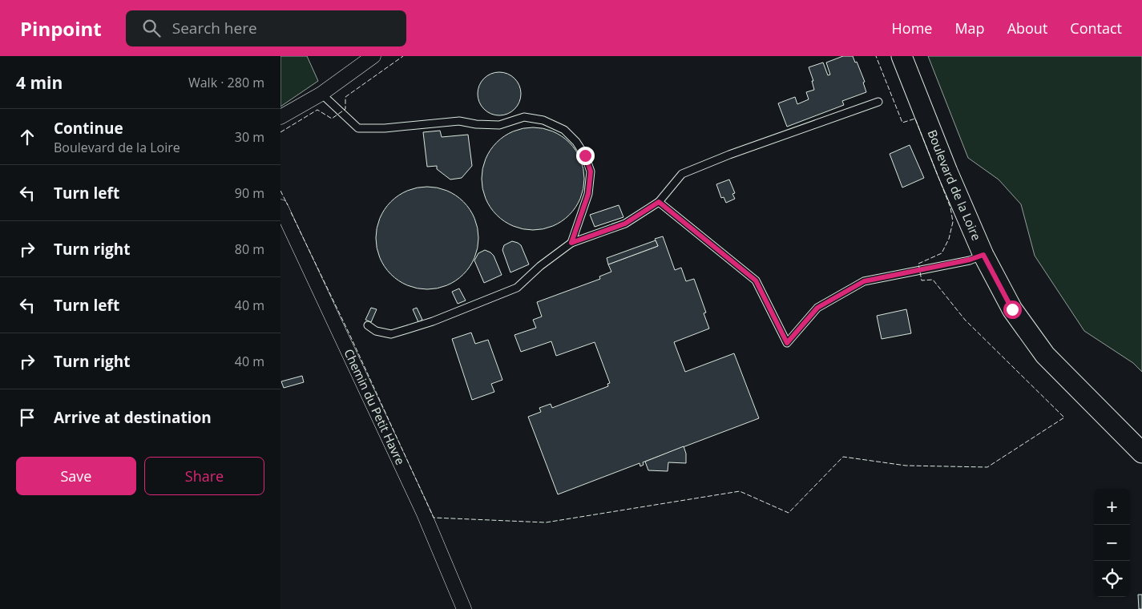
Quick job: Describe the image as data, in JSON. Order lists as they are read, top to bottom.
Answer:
{
  "streets": {
    "main road": ["Boulevard de la Loire"],
    "street": ["Chemin du Petit Havre"]
  },
  "page": {
    "header": "Pinpoint",
    "search": "Search here",
    "nav": [
      "Home",
      "Map",
      "About",
      "Contact"
    ],
    "heading": ["4 min", "Walk · 280 m"],
    "list": [
      ["Continue", "Boulevard de la Loire", "30 m"],
      ["Turn left", "90 m"],
      ["Turn right", "80 m"],
      ["Turn left", "40 m"],
      ["Turn right", "40 m"],
      "Arrive at destination"
    ],
    "buttons": ["Save", "Share"],
    "map_buttons": ["+", "−"]
  }
}
